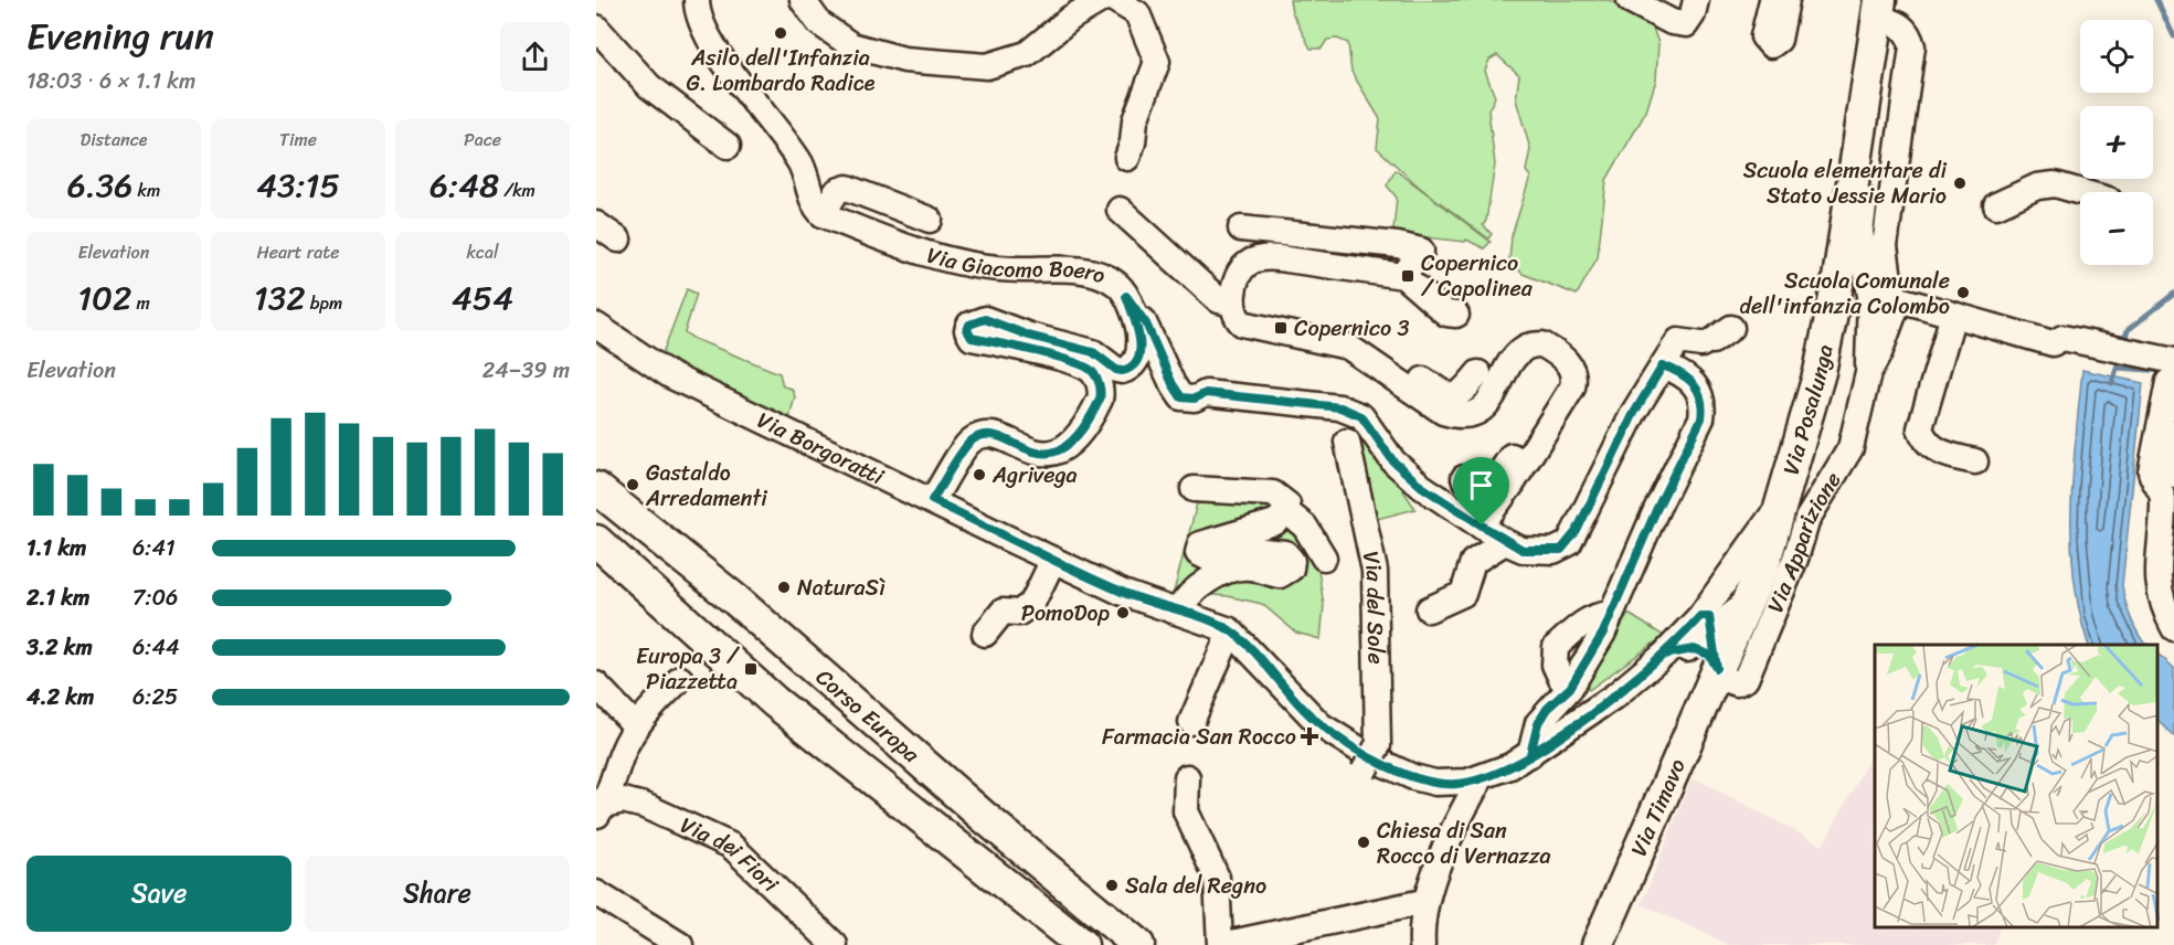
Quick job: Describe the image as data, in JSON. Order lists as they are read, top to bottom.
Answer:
{
  "streets": {
    "main road": ["Via Posalunga", "Corso Europa", "Via Timavo"],
    "street": [
      "Via Giacomo Boero",
      "Via Borgoratti",
      "Via Apparizione",
      "Via del Sole",
      "Via dei Fiori"
    ]
  },
  "crossings": [
    ["Via Giacomo Boero", "Via Borgoratti"],
    ["Via Posalunga", "Via Borgoratti"],
    ["Via Posalunga", "Via Apparizione"],
    ["Via Posalunga", "Via Timavo"],
    ["Via Apparizione", "Via Timavo"]
  ],
  "places": {
    "other": [
      "Asilo dell'Infanzia G. Lombardo Radice",
      "Scuola elementare di Stato Jessie Mario",
      "Scuola Comunale dell'infanzia Colombo",
      "Agrivega",
      "Gastaldo Arredamenti",
      "NaturaSì",
      "PomoDop",
      "Chiesa di San Rocco di Vernazza",
      "Sala del Regno"
    ],
    "transit": ["Copernico / Capolinea", "Copernico 3", "Europa 3 / Piazzetta"],
    "health": ["Farmacia San Rocco"]
  },
  "page": {
    "heading": ["Evening run", "18:03 · 6 × 1.1 km"],
    "map_buttons": ["+", "−"],
    "stats": [
      ["Distance", "6.36 km"],
      ["Time", "43:15"],
      ["Pace", "6:48 /km"],
      ["Elevation", "102 m"],
      ["Heart rate", "132 bpm"],
      ["kcal", "454"]
    ],
    "chart": ["Elevation", "24–39 m"],
    "list": [
      {
        "name": "1.1 km",
        "note": "6:41"
      },
      {
        "name": "2.1 km",
        "note": "7:06"
      },
      {
        "name": "3.2 km",
        "note": "6:44"
      },
      {
        "name": "4.2 km",
        "note": "6:25"
      }
    ],
    "buttons": ["Save", "Share"]
  }
}
